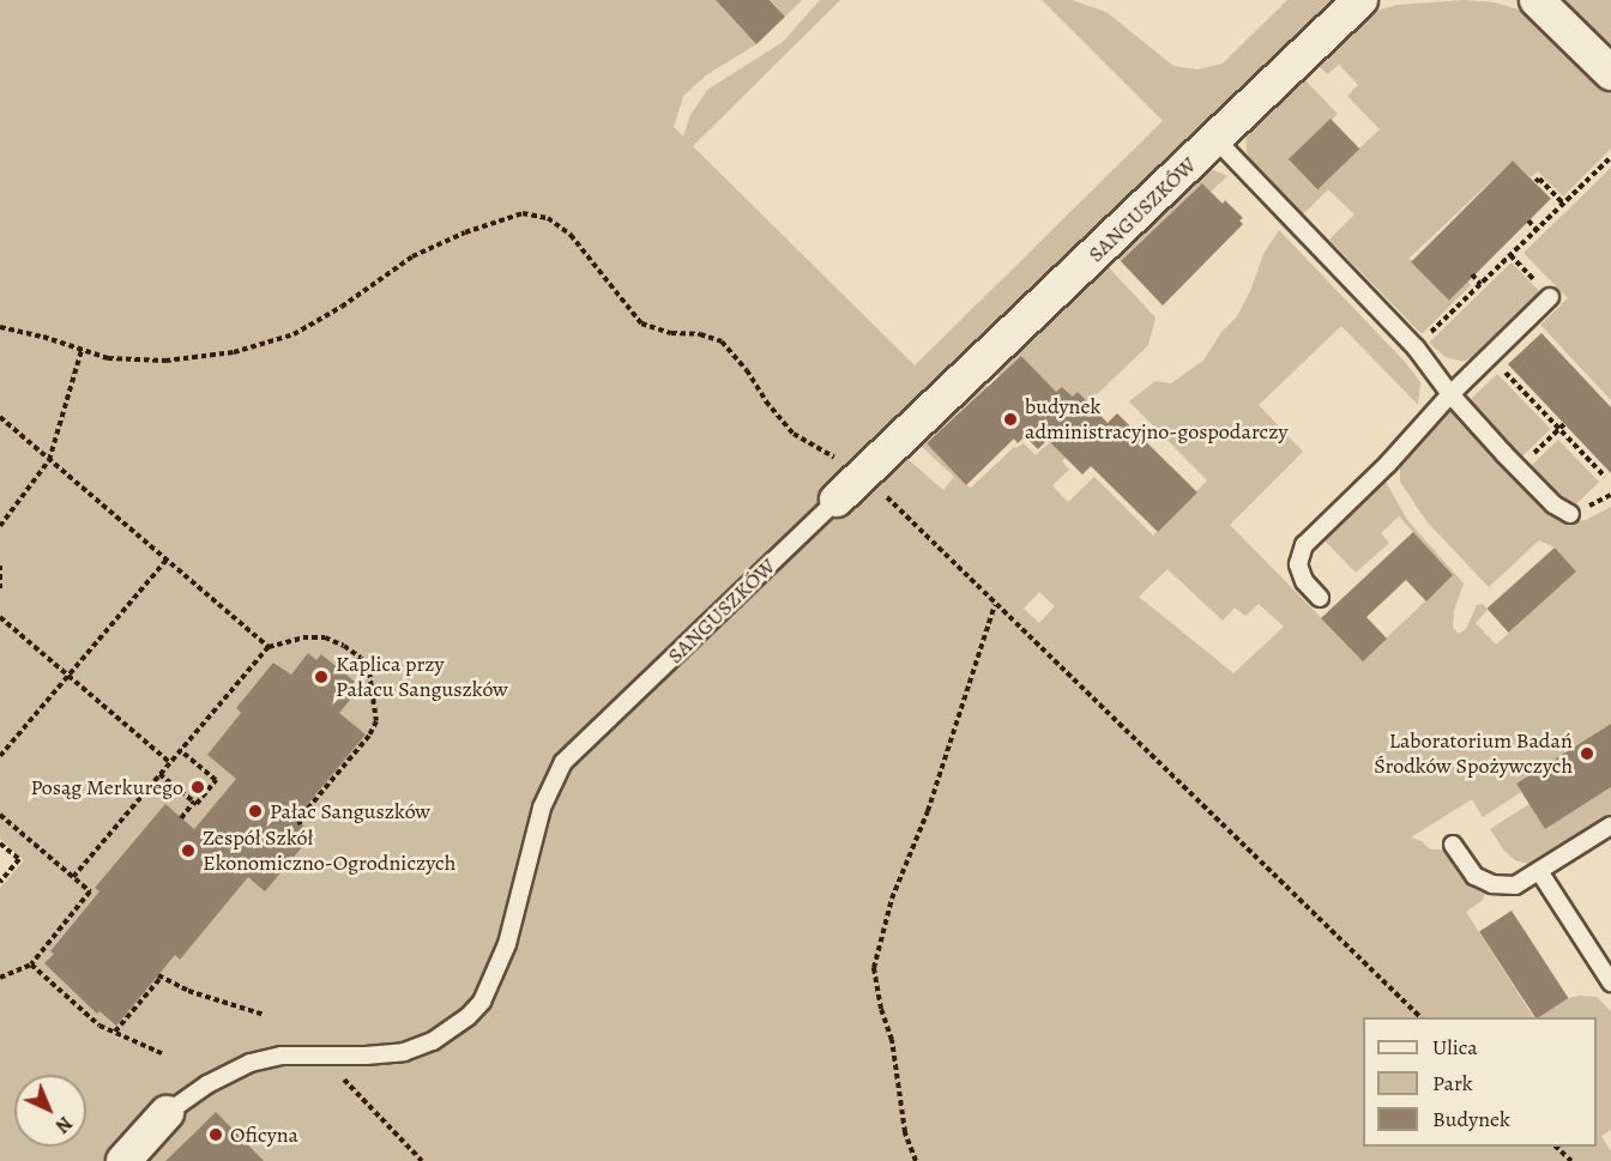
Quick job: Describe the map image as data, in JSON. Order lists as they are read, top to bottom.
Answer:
{
  "streets": {
    "street": ["SANGUSZKÓW"]
  },
  "places": [
    "budynek administracyjno-gospodarczy",
    "Kaplica przy Pałacu Sanguszków",
    "Laboratorium Badań Środków Spożywczych",
    "Posąg Merkurego",
    "Pałac Sanguszków",
    "Zespół Szkół Ekonomiczno-Ogrodniczych",
    "Oficyna"
  ],
  "legend": ["Ulica", "Park", "Budynek"],
  "north": "bottom right"
}
